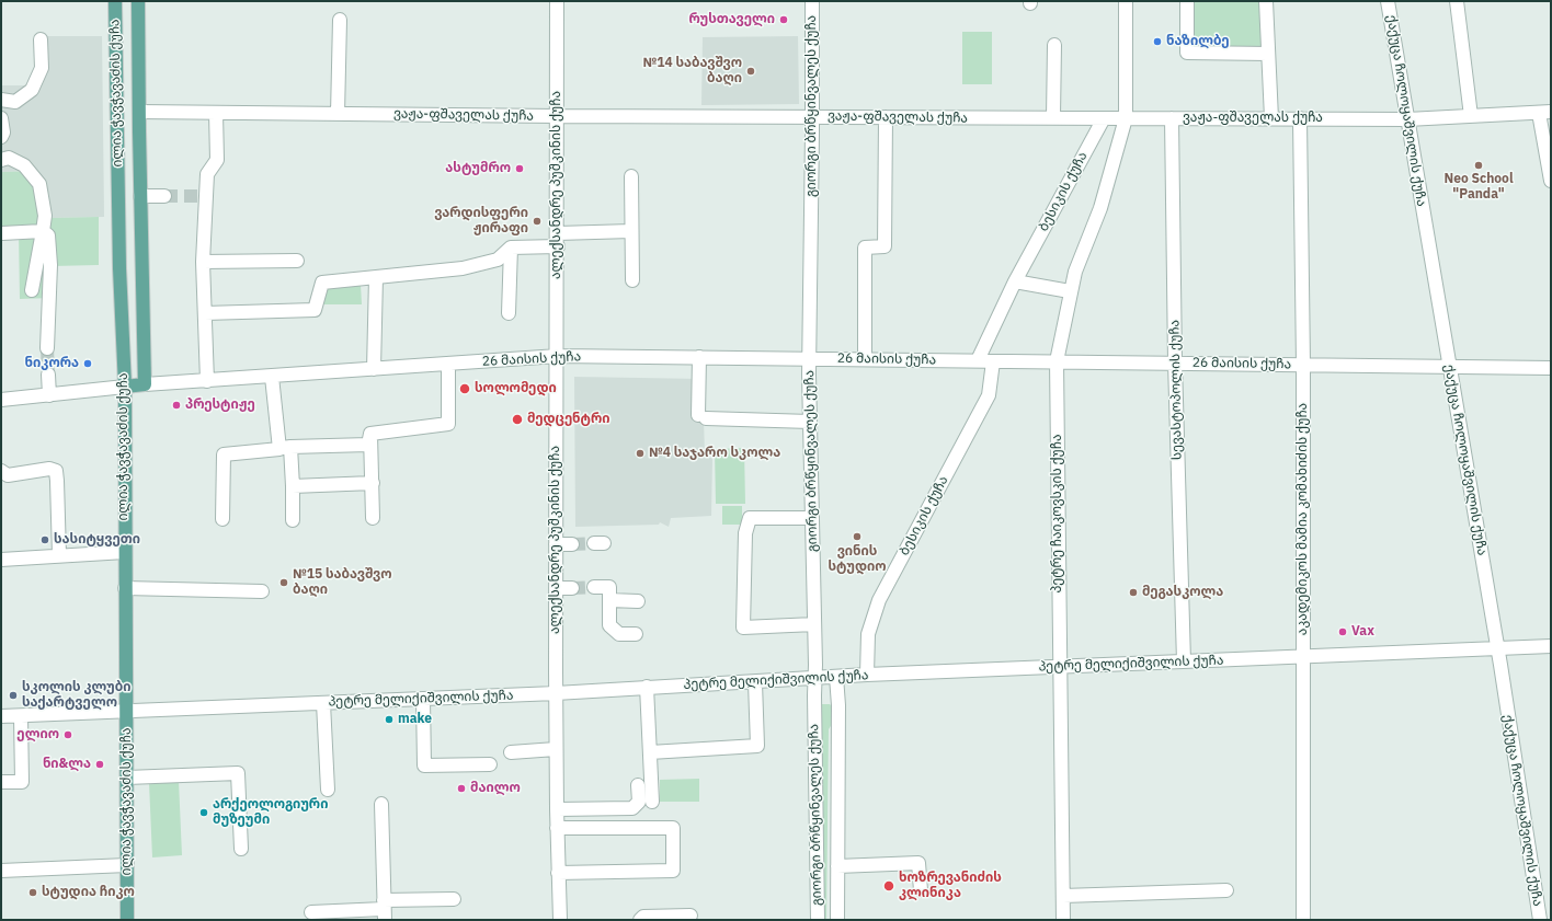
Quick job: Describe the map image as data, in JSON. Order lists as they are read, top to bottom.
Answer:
{
  "streets": {
    "main road": ["ილია ჭავჭავაძის ქუჩა"],
    "street": [
      "გიორგი ბრწყინვალეს ქუჩა",
      "ქაქუცა ჩოლოყაშვილის ქუჩა",
      "ვაჟა-ფშაველას ქუჩა",
      "ალექსანდრე პუშკინის ქუჩა",
      "ბესიკის ქუჩა",
      "26 მაისის ქუჩა",
      "სევასტოპოლის ქუჩა",
      "პეტრე ჩაიკოვსკის ქუჩა",
      "აკადემიკოს მამია კომახიძის ქუჩა",
      "პეტრე მელიქიშვილის ქუჩა"
    ]
  },
  "crossings": [
    ["ილია ჭავჭავაძის ქუჩა", "ვაჟა-ფშაველას ქუჩა"],
    ["ილია ჭავჭავაძის ქუჩა", "26 მაისის ქუჩა"],
    ["ილია ჭავჭავაძის ქუჩა", "პეტრე მელიქიშვილის ქუჩა"],
    ["გიორგი ბრწყინვალეს ქუჩა", "ვაჟა-ფშაველას ქუჩა"],
    ["გიორგი ბრწყინვალეს ქუჩა", "26 მაისის ქუჩა"],
    ["გიორგი ბრწყინვალეს ქუჩა", "პეტრე მელიქიშვილის ქუჩა"],
    ["ქაქუცა ჩოლოყაშვილის ქუჩა", "ვაჟა-ფშაველას ქუჩა"],
    ["ქაქუცა ჩოლოყაშვილის ქუჩა", "26 მაისის ქუჩა"],
    ["ქაქუცა ჩოლოყაშვილის ქუჩა", "პეტრე მელიქიშვილის ქუჩა"],
    ["ვაჟა-ფშაველას ქუჩა", "ალექსანდრე პუშკინის ქუჩა"],
    ["ვაჟა-ფშაველას ქუჩა", "ბესიკის ქუჩა"],
    ["ვაჟა-ფშაველას ქუჩა", "სევასტოპოლის ქუჩა"],
    ["ვაჟა-ფშაველას ქუჩა", "პეტრე ჩაიკოვსკის ქუჩა"],
    ["ვაჟა-ფშაველას ქუჩა", "აკადემიკოს მამია კომახიძის ქუჩა"],
    ["ალექსანდრე პუშკინის ქუჩა", "26 მაისის ქუჩა"],
    ["ალექსანდრე პუშკინის ქუჩა", "პეტრე მელიქიშვილის ქუჩა"],
    ["ბესიკის ქუჩა", "26 მაისის ქუჩა"],
    ["ბესიკის ქუჩა", "პეტრე მელიქიშვილის ქუჩა"],
    ["26 მაისის ქუჩა", "სევასტოპოლის ქუჩა"],
    ["26 მაისის ქუჩა", "პეტრე ჩაიკოვსკის ქუჩა"],
    ["26 მაისის ქუჩა", "აკადემიკოს მამია კომახიძის ქუჩა"],
    ["სევასტოპოლის ქუჩა", "პეტრე მელიქიშვილის ქუჩა"],
    ["პეტრე ჩაიკოვსკის ქუჩა", "პეტრე მელიქიშვილის ქუჩა"],
    ["აკადემიკოს მამია კომახიძის ქუჩა", "პეტრე მელიქიშვილის ქუჩა"]
  ],
  "places": [
    "რუსთაველი",
    "ნაზილბე",
    "№14 საბავშვო ბაღი",
    "Neo School \"Panda\"",
    "ასტუმრო",
    "ვარდისფერი ჟირაფი",
    "ნიკორა",
    "სოლომედი",
    "პრესტიჟე",
    "მედცენტრი",
    "№4 საჯარო სკოლა",
    "ვინის სტუდიო",
    "სასიტყვეთი",
    "№15 საბავშვო ბაღი",
    "მეგასკოლა",
    "Vax",
    "სკოლის კლუბი საქარტველო",
    "make",
    "ელიო",
    "ნი&ლა",
    "მაილო",
    "არქეოლოგიური მუზეუმი",
    "ხოზრევანიძის კლინიკა",
    "სტუდია ჩიკო"
  ]
}
